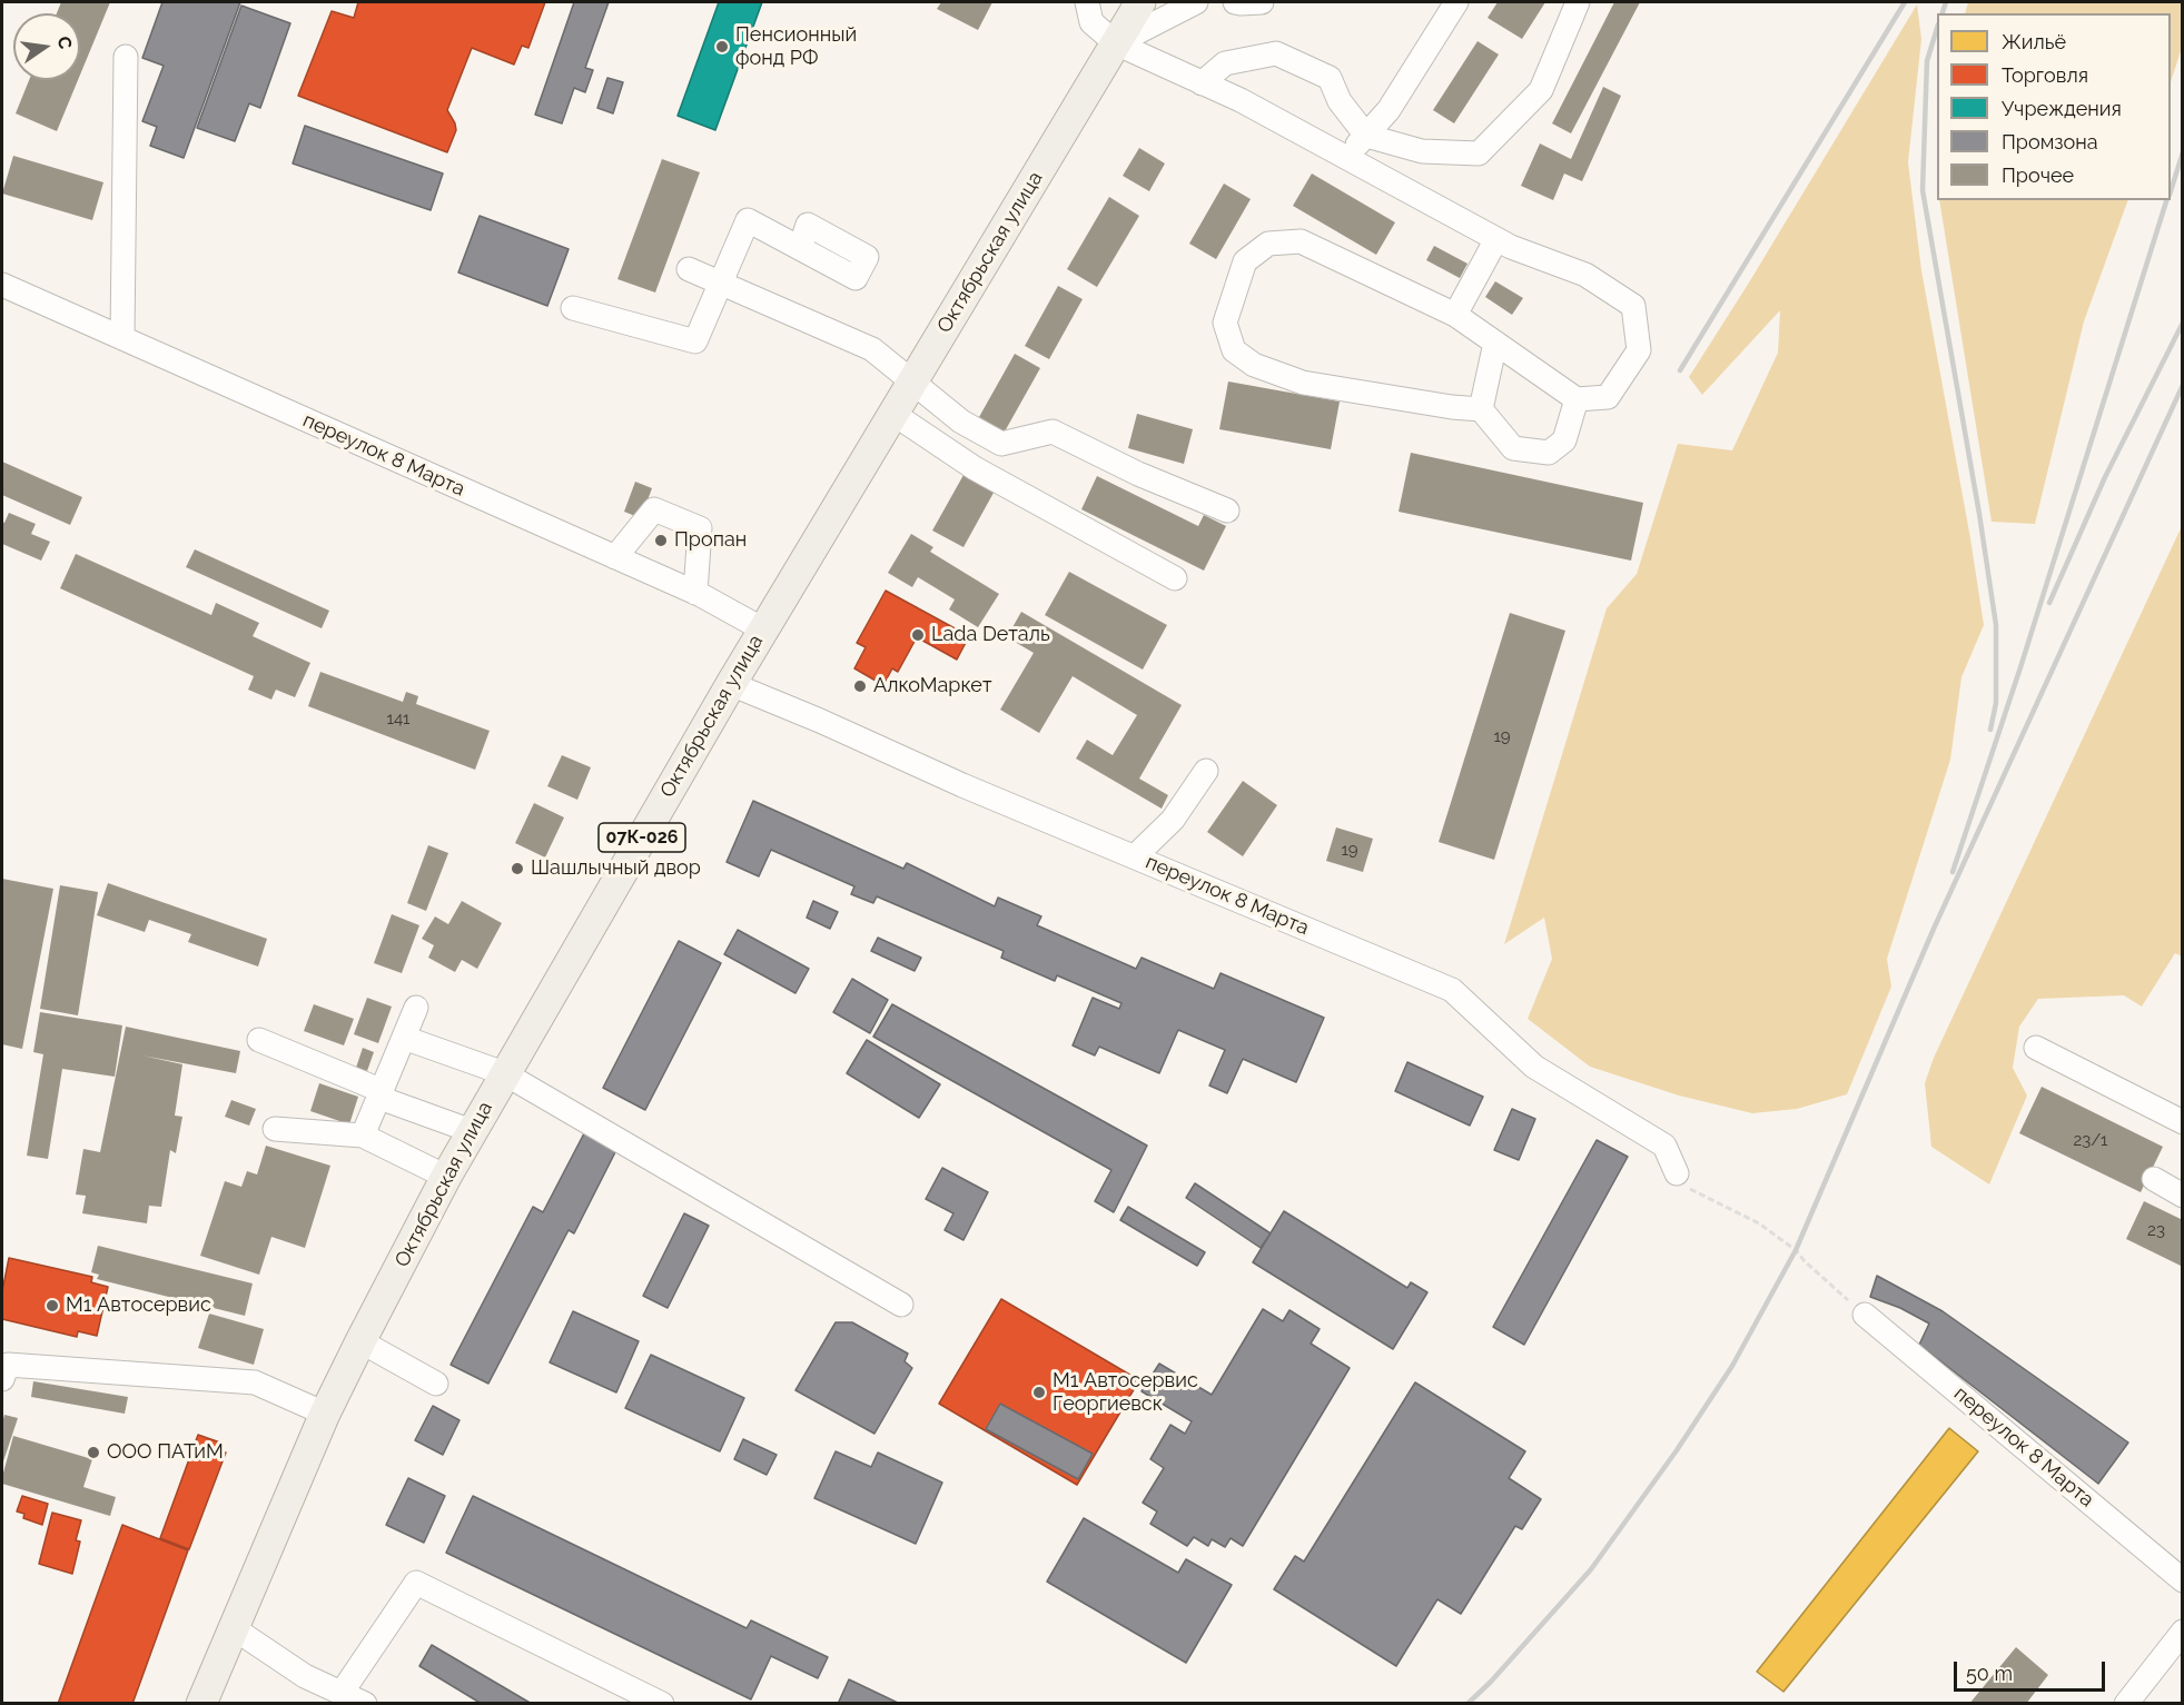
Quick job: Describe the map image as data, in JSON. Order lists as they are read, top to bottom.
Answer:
{
  "streets": {
    "main road": ["Октябрьская улица", "07К-026"],
    "street": ["переулок 8 Марта"]
  },
  "crossings": [
    ["Октябрьская улица", "переулок 8 Марта"]
  ],
  "places": [
    "Пенсионный фонд РФ",
    "Пропан",
    "Lada Dеталь",
    "АлкоМаркет",
    "Шашлычный двор",
    "М1 Автосервис",
    "М1 Автосервис Георгиевск",
    "ООО ПАТиМ"
  ],
  "house_numbers": [
    "141",
    "19",
    "19",
    "23/1",
    "23"
  ],
  "legend": [
    "Жильё",
    "Торговля",
    "Учреждения",
    "Промзона",
    "Прочее"
  ],
  "scale_bar": "50 m",
  "north": "right"
}
